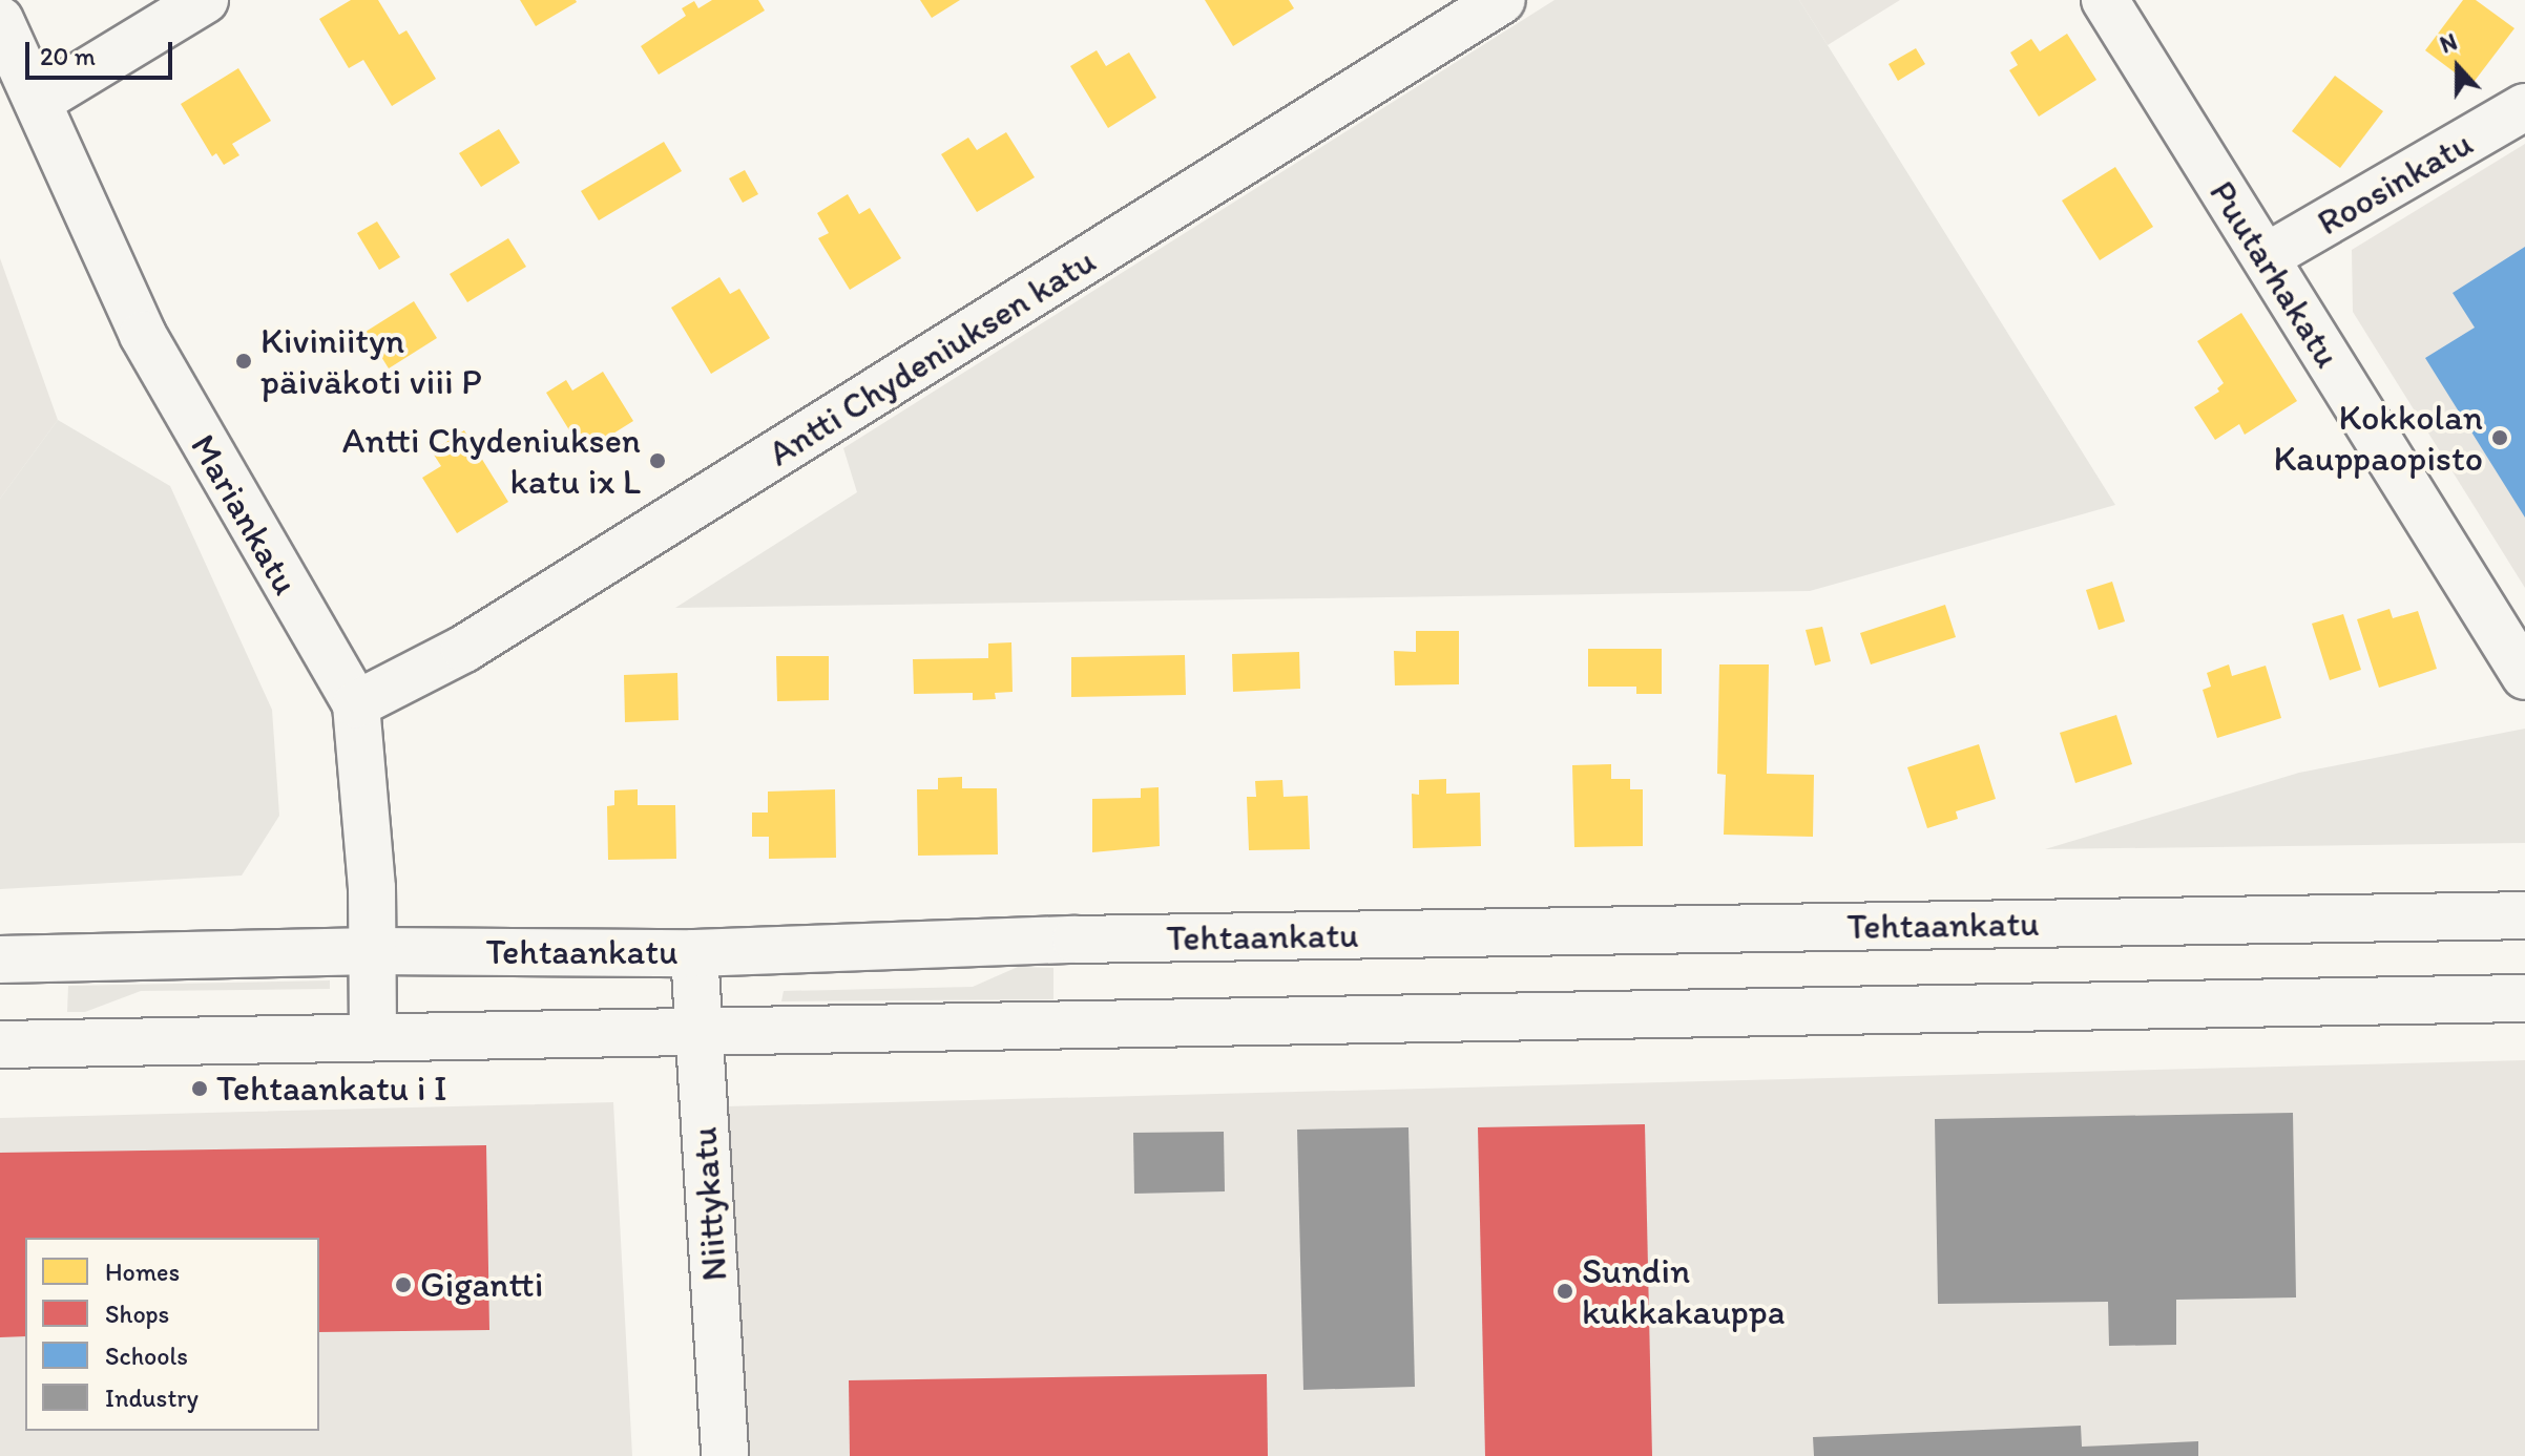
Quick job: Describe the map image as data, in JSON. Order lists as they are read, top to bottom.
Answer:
{
  "streets": {
    "main road": [
      "Roosinkatu",
      "Puutarhakatu",
      "Antti Chydeniuksen katu",
      "Mariankatu",
      "Tehtaankatu",
      "Niittykatu"
    ]
  },
  "crossings": [
    ["Roosinkatu", "Puutarhakatu"],
    ["Antti Chydeniuksen katu", "Mariankatu"],
    ["Mariankatu", "Tehtaankatu"],
    ["Tehtaankatu", "Niittykatu"]
  ],
  "places": [
    "Kiviniityn päiväkoti viii P",
    "Kokkolan Kauppaopisto",
    "Antti Chydeniuksen katu ix L",
    "Tehtaankatu i I",
    "Gigantti",
    "Sundin kukkakauppa"
  ],
  "legend": [
    "Homes",
    "Shops",
    "Schools",
    "Industry"
  ],
  "scale_bar": "20 m",
  "north": "top"
}
